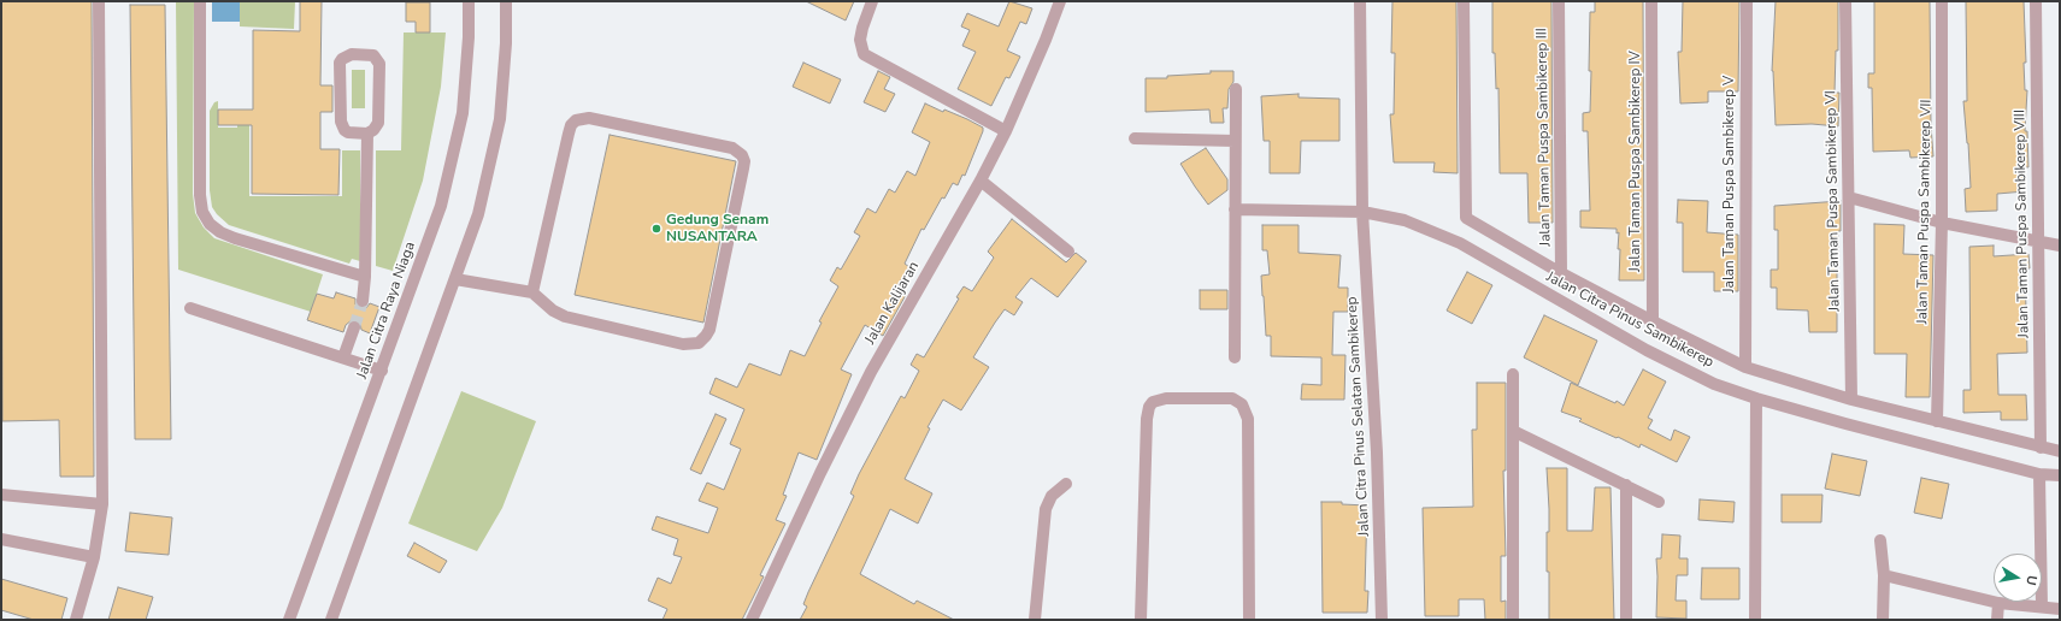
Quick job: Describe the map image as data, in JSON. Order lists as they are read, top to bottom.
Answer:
{
  "streets": {
    "street": [
      "Jalan Taman Puspa Sambikerep III",
      "Jalan Taman Puspa Sambikerep IV",
      "Jalan Taman Puspa Sambikerep V",
      "Jalan Taman Puspa Sambikerep VI",
      "Jalan Taman Puspa Sambikerep VII",
      "Jalan Taman Puspa Sambikerep VIII",
      "Jalan Kalijaran",
      "Jalan Citra Raya Niaga",
      "Jalan Citra Pinus Sambikerep",
      "Jalan Citra Pinus Selatan Sambikerep"
    ]
  },
  "crossings": [
    ["Jalan Citra Pinus Sambikerep", "Jalan Citra Pinus Selatan Sambikerep"]
  ],
  "places": ["Gedung Senam NUSANTARA"],
  "north": "right"
}
